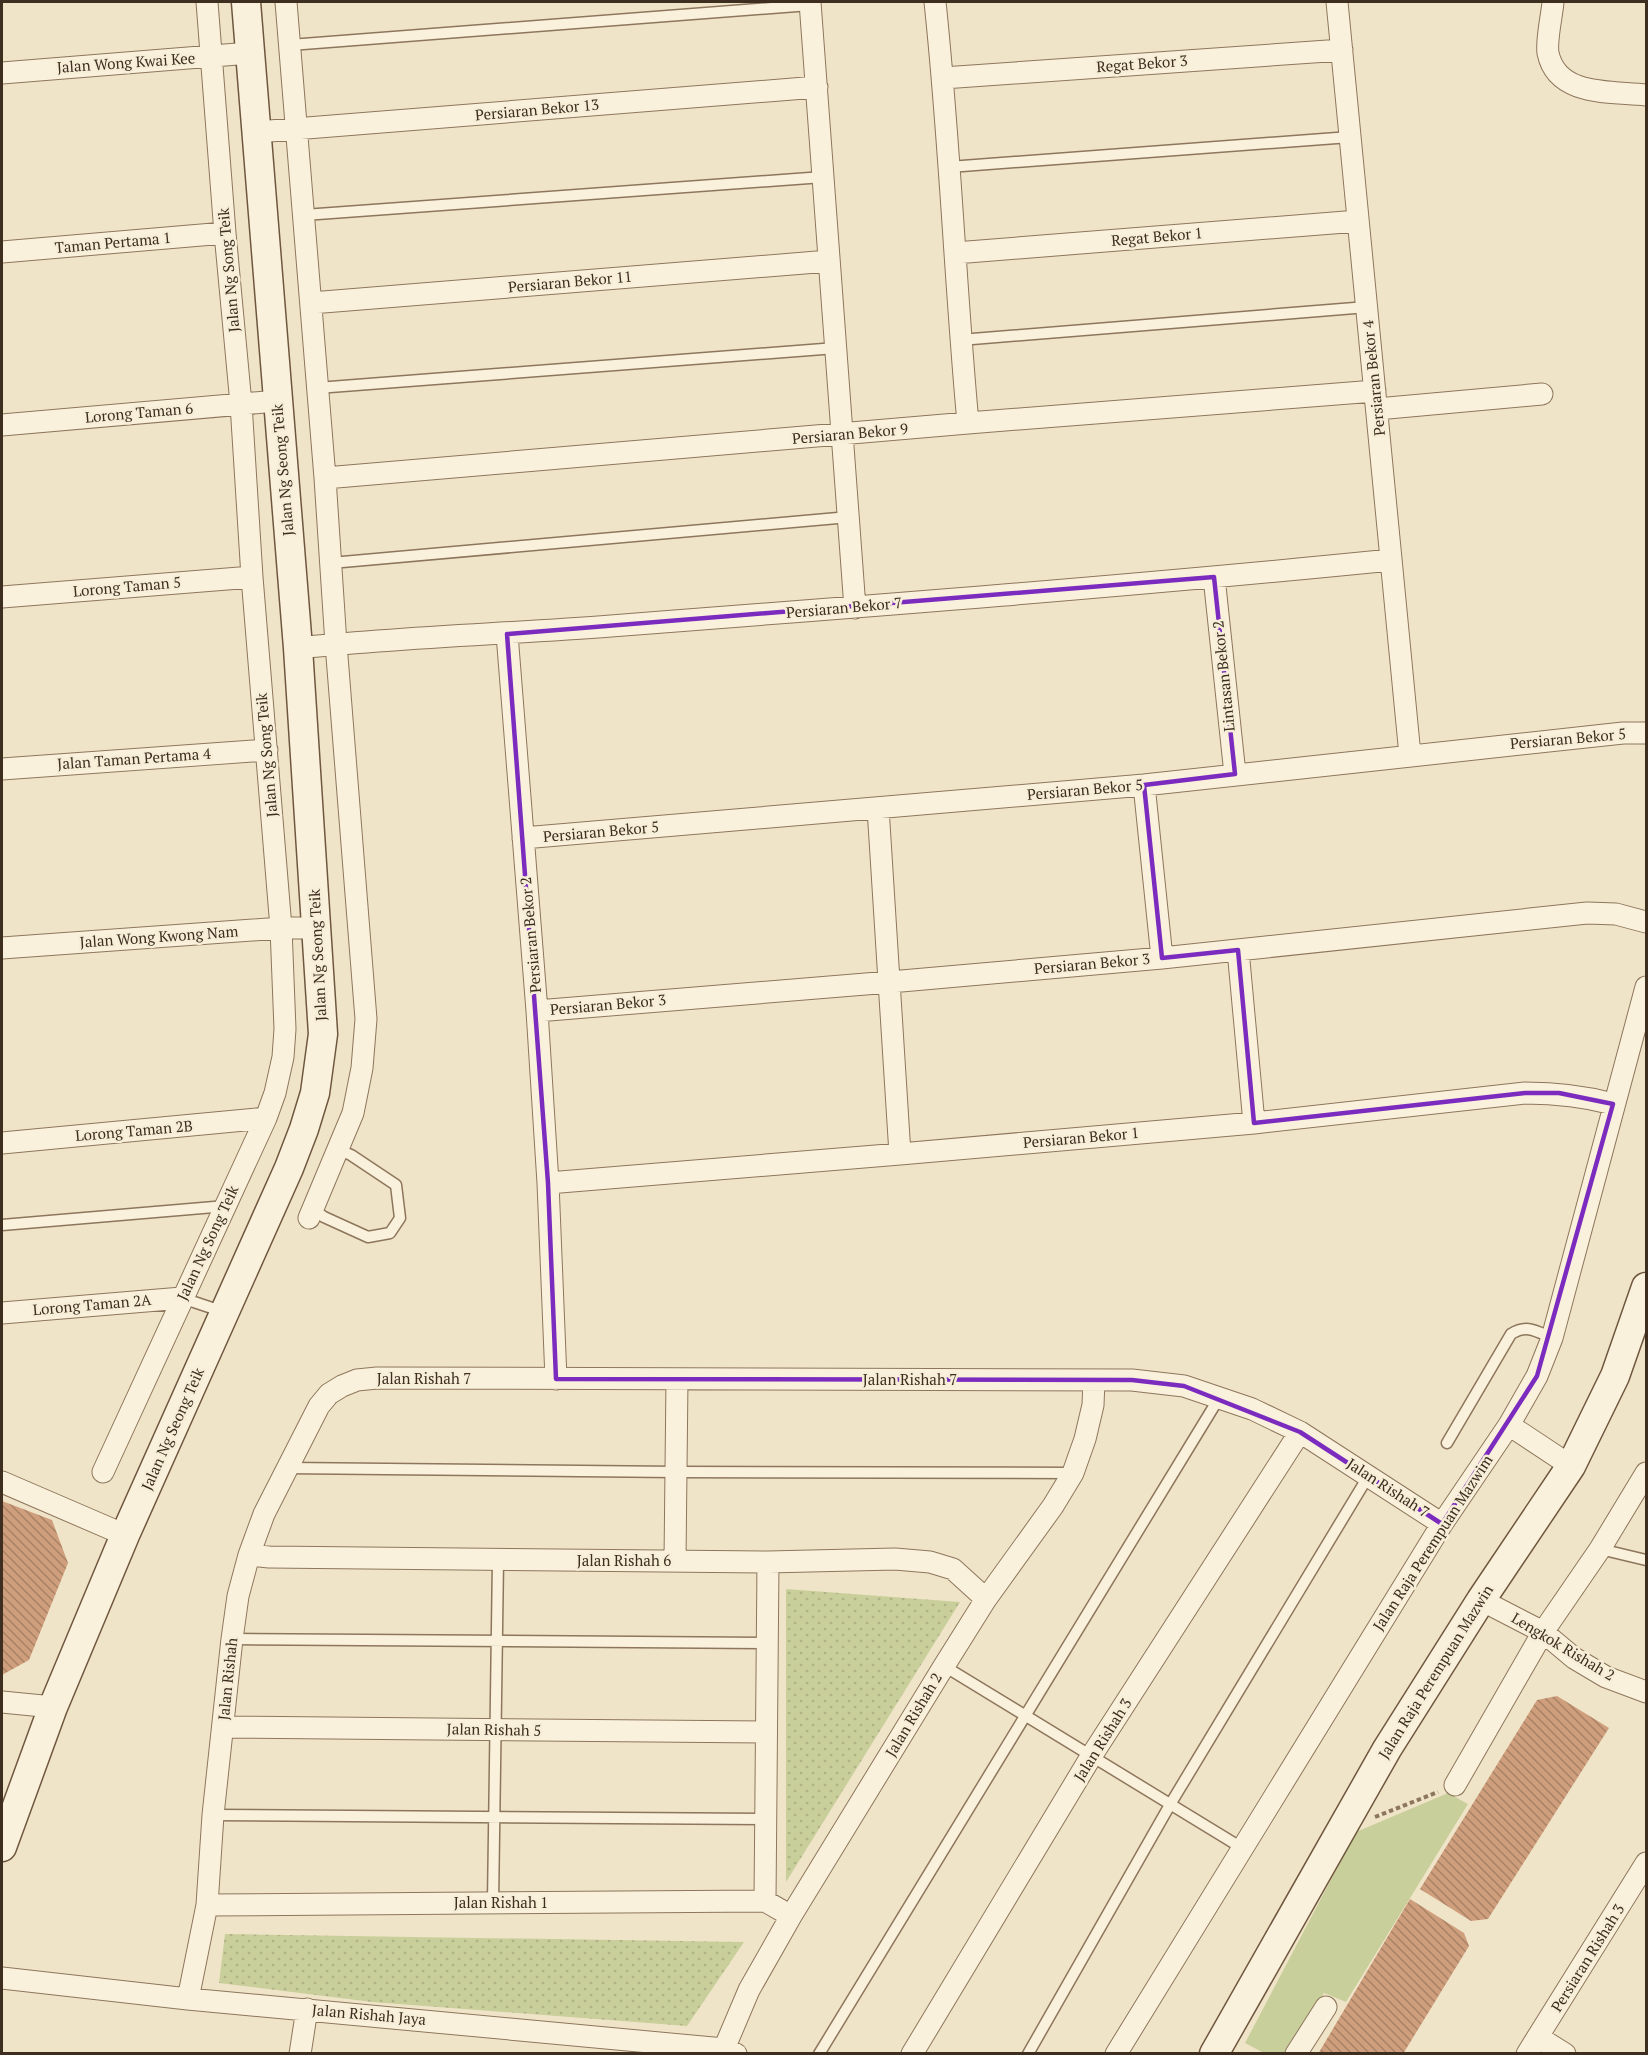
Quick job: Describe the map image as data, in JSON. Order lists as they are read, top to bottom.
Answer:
{
  "streets": {
    "main road": ["Jalan Ng Seong Teik", "Jalan Raja Perempuan Mazwin"],
    "street": [
      "Jalan Wong Kwai Kee",
      "Regat Bekor 3",
      "Persiaran Bekor 13",
      "Regat Bekor 1",
      "Taman Pertama 1",
      "Jalan Ng Song Teik",
      "Persiaran Bekor 11",
      "Persiaran Bekor 4",
      "Lorong Taman 6",
      "Persiaran Bekor 9",
      "Lorong Taman 5",
      "Persiaran Bekor 7",
      "Lintasan Bekor 2",
      "Persiaran Bekor 5",
      "Jalan Taman Pertama 4",
      "Persiaran Bekor 2",
      "Jalan Wong Kwong Nam",
      "Persiaran Bekor 3",
      "Lorong Taman 2B",
      "Persiaran Bekor 1",
      "Lorong Taman 2A",
      "Jalan Rishah 7",
      "Jalan Raja Perempuan Mazwim",
      "Jalan Rishah 6",
      "Lengkok Rishah 2",
      "Jalan Rishah",
      "Jalan Rishah 2",
      "Jalan Rishah 5",
      "Jalan Rishah 3",
      "Jalan Rishah 1",
      "Persiaran Rishah 3",
      "Jalan Rishah Jaya"
    ]
  },
  "crossings": [
    ["Jalan Wong Kwai Kee", "Jalan Ng Song Teik"],
    ["Jalan Wong Kwai Kee", "Jalan Ng Seong Teik"],
    ["Regat Bekor 3", "Persiaran Bekor 4"],
    ["Persiaran Bekor 13", "Jalan Ng Seong Teik"],
    ["Regat Bekor 1", "Persiaran Bekor 4"],
    ["Taman Pertama 1", "Jalan Ng Song Teik"],
    ["Jalan Ng Song Teik", "Lorong Taman 6"],
    ["Jalan Ng Song Teik", "Lorong Taman 5"],
    ["Jalan Ng Song Teik", "Jalan Taman Pertama 4"],
    ["Jalan Ng Song Teik", "Jalan Wong Kwong Nam"],
    ["Jalan Ng Song Teik", "Lorong Taman 2B"],
    ["Jalan Ng Song Teik", "Lorong Taman 2A"],
    ["Persiaran Bekor 4", "Persiaran Bekor 9"],
    ["Persiaran Bekor 4", "Persiaran Bekor 7"],
    ["Persiaran Bekor 4", "Persiaran Bekor 5"],
    ["Lorong Taman 6", "Jalan Ng Seong Teik"],
    ["Jalan Ng Seong Teik", "Persiaran Bekor 7"],
    ["Jalan Ng Seong Teik", "Jalan Wong Kwong Nam"],
    ["Persiaran Bekor 7", "Lintasan Bekor 2"],
    ["Persiaran Bekor 7", "Persiaran Bekor 2"],
    ["Lintasan Bekor 2", "Persiaran Bekor 5"],
    ["Persiaran Bekor 5", "Persiaran Bekor 2"],
    ["Persiaran Bekor 2", "Persiaran Bekor 3"],
    ["Persiaran Bekor 2", "Persiaran Bekor 1"],
    ["Persiaran Bekor 2", "Jalan Rishah 7"],
    ["Persiaran Bekor 1", "Jalan Raja Perempuan Mazwim"],
    ["Jalan Rishah 7", "Jalan Raja Perempuan Mazwim"],
    ["Jalan Rishah 7", "Jalan Rishah"],
    ["Jalan Rishah 7", "Jalan Rishah 2"],
    ["Jalan Rishah 7", "Jalan Rishah 3"],
    ["Jalan Rishah 6", "Jalan Rishah"],
    ["Jalan Rishah 6", "Jalan Rishah 2"],
    ["Lengkok Rishah 2", "Jalan Raja Perempuan Mazwin"],
    ["Jalan Rishah", "Jalan Rishah 5"],
    ["Jalan Rishah", "Jalan Rishah 1"],
    ["Jalan Rishah", "Jalan Rishah Jaya"],
    ["Jalan Rishah 2", "Jalan Rishah Jaya"]
  ]
}
